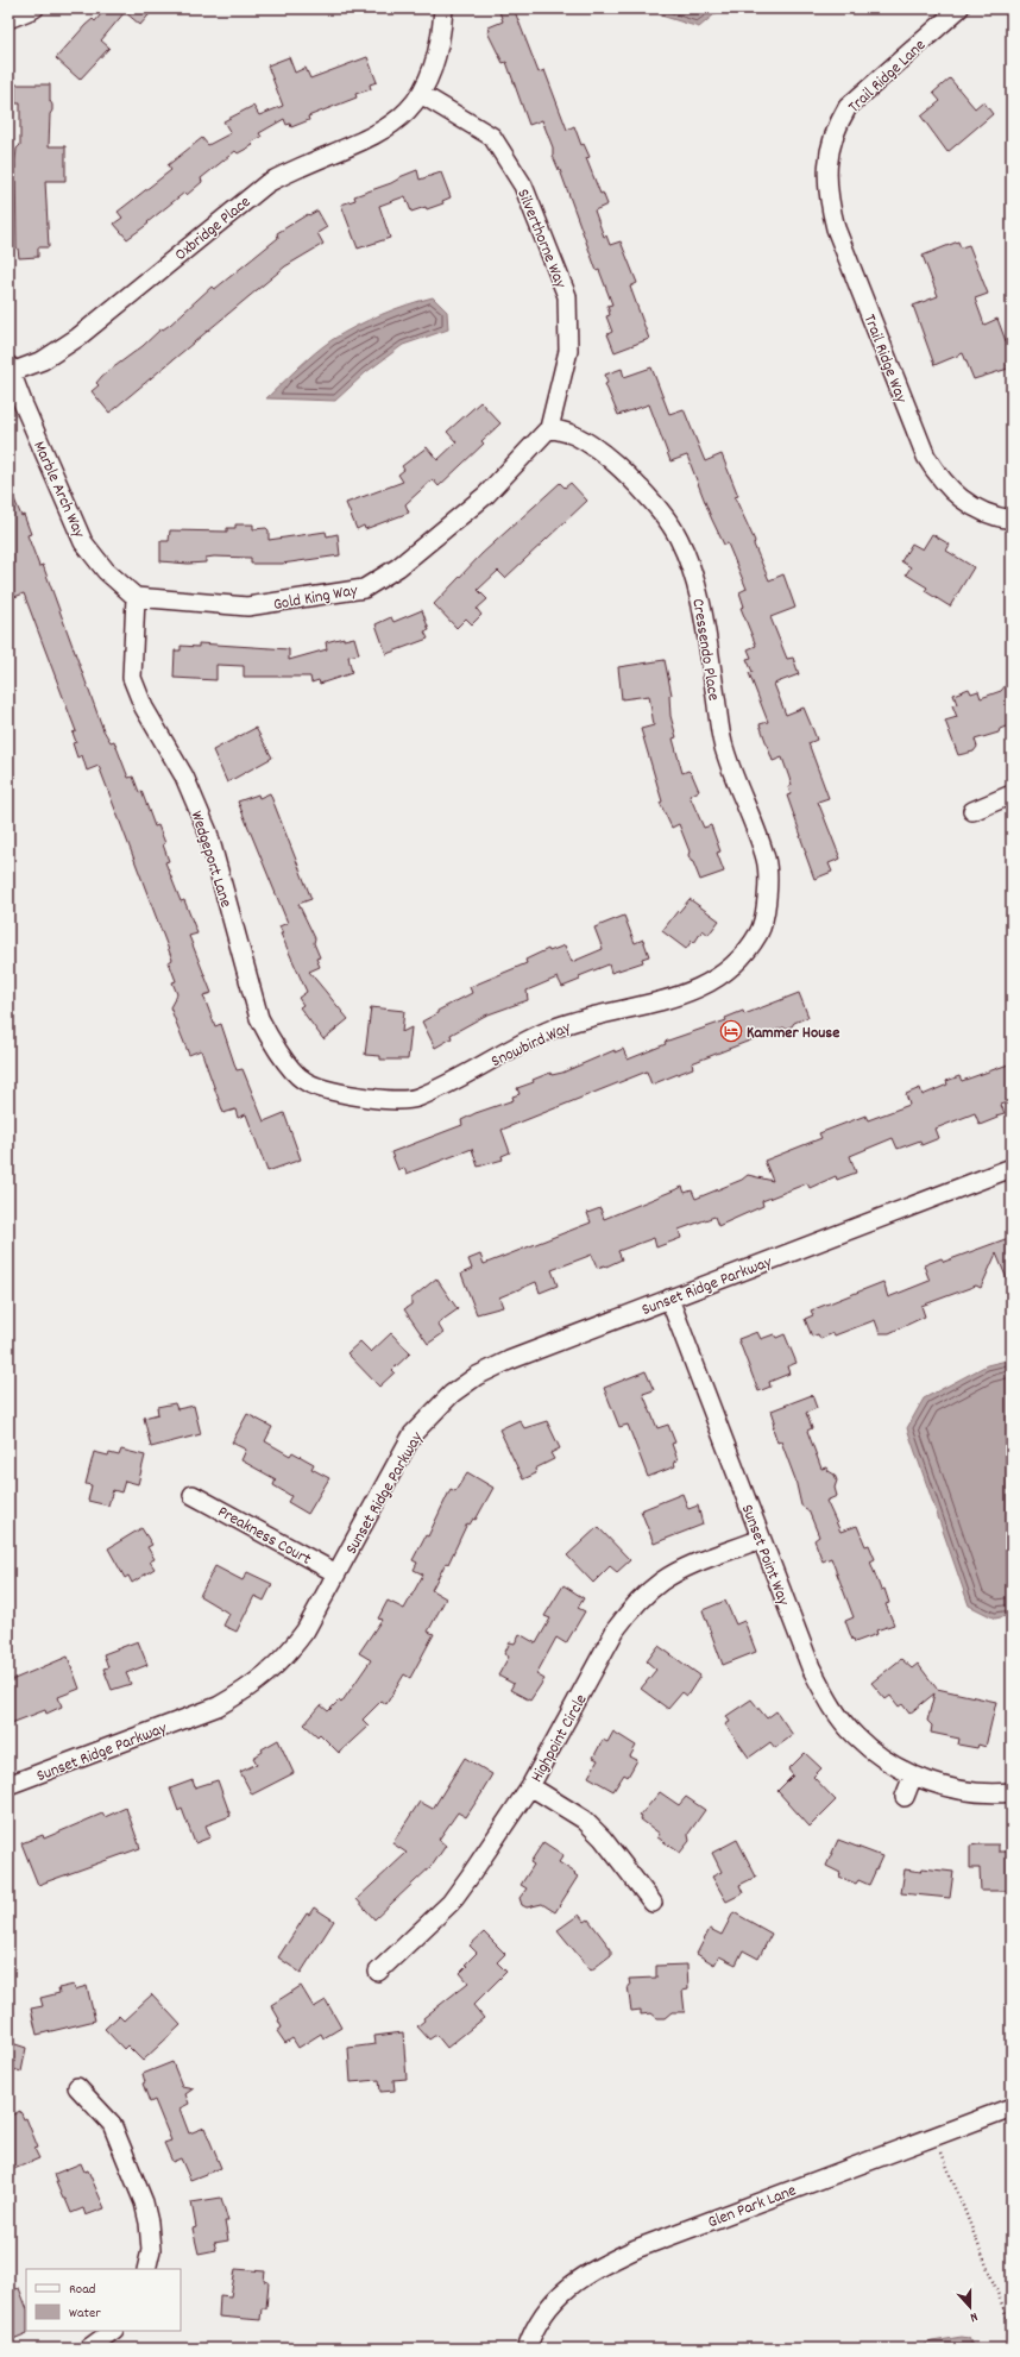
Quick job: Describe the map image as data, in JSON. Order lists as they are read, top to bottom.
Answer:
{
  "streets": {
    "street": [
      "Trail Ridge Lane",
      "Oxbridge Place",
      "Silverthorne Way",
      "Trail Ridge Way",
      "Marble Arch Way",
      "Gold King Way",
      "Cressendo Place",
      "Wedgeport Lane",
      "Snowbird Way",
      "Sunset Ridge Parkway",
      "Preakness Court",
      "Sunset Point Way",
      "Highpoint Circle",
      "Glen Park Lane"
    ]
  },
  "crossings": [
    ["Trail Ridge Lane", "Trail Ridge Way"],
    ["Oxbridge Place", "Silverthorne Way"],
    ["Oxbridge Place", "Marble Arch Way"],
    ["Silverthorne Way", "Gold King Way"],
    ["Silverthorne Way", "Cressendo Place"],
    ["Marble Arch Way", "Gold King Way"],
    ["Marble Arch Way", "Wedgeport Lane"],
    ["Gold King Way", "Cressendo Place"],
    ["Gold King Way", "Wedgeport Lane"],
    ["Cressendo Place", "Snowbird Way"],
    ["Wedgeport Lane", "Snowbird Way"],
    ["Sunset Ridge Parkway", "Preakness Court"],
    ["Sunset Ridge Parkway", "Sunset Point Way"],
    ["Sunset Point Way", "Highpoint Circle"]
  ],
  "places": {
    "hotel": ["Kammer House"]
  },
  "legend": ["Road", "Water"],
  "north": "bottom"
}
